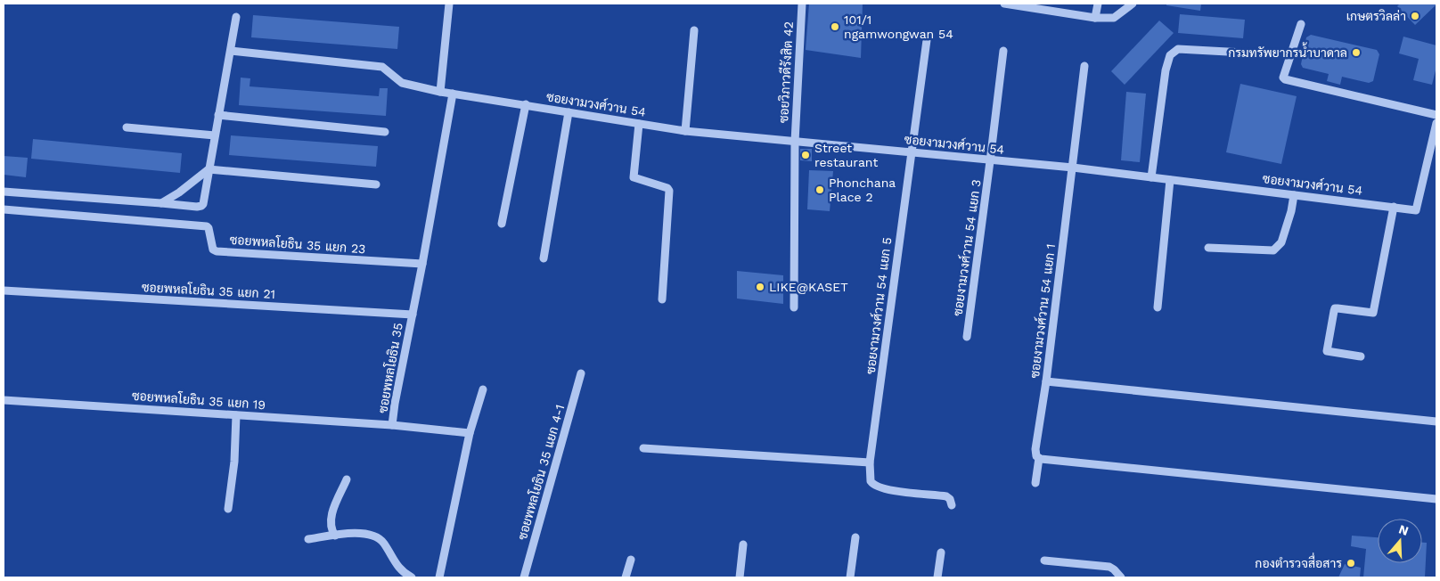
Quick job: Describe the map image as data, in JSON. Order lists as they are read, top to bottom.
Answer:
{
  "streets": {
    "street": [
      "ซอยวิภาวดีรังสิต 42",
      "ซอยงามวงศ์วาน 54",
      "ซอยพหลโยธิน 35 แยก 23",
      "ซอยงามวงศ์วาน 54 แยก 3",
      "ซอยพหลโยธิน 35 แยก 21",
      "ซอยงามวงศ์วาน 54 แยก 5",
      "ซอยงามวงศ์วาน 54 แยก 1",
      "ซอยพหลโยธิน 35",
      "ซอยพหลโยธิน 35 แยก 19",
      "ซอยพหลโยธิน 35 แยก 4-1"
    ]
  },
  "crossings": [
    ["ซอยวิภาวดีรังสิต 42", "ซอยงามวงศ์วาน 54"],
    ["ซอยงามวงศ์วาน 54", "ซอยงามวงศ์วาน 54 แยก 3"],
    ["ซอยงามวงศ์วาน 54", "ซอยงามวงศ์วาน 54 แยก 5"],
    ["ซอยงามวงศ์วาน 54", "ซอยงามวงศ์วาน 54 แยก 1"],
    ["ซอยงามวงศ์วาน 54", "ซอยพหลโยธิน 35"],
    ["ซอยพหลโยธิน 35 แยก 23", "ซอยพหลโยธิน 35"],
    ["ซอยพหลโยธิน 35 แยก 21", "ซอยพหลโยธิน 35"],
    ["ซอยพหลโยธิน 35", "ซอยพหลโยธิน 35 แยก 19"]
  ],
  "places": [
    "เกษตรวิลล่า",
    "101/1 ngamwongwan 54",
    "กรมทรัพยากรน้ำบาดาล",
    "Street restaurant",
    "Phonchana Place 2",
    "LIKE@KASET",
    "กองตำรวจสื่อสาร"
  ],
  "north": "top"
}
